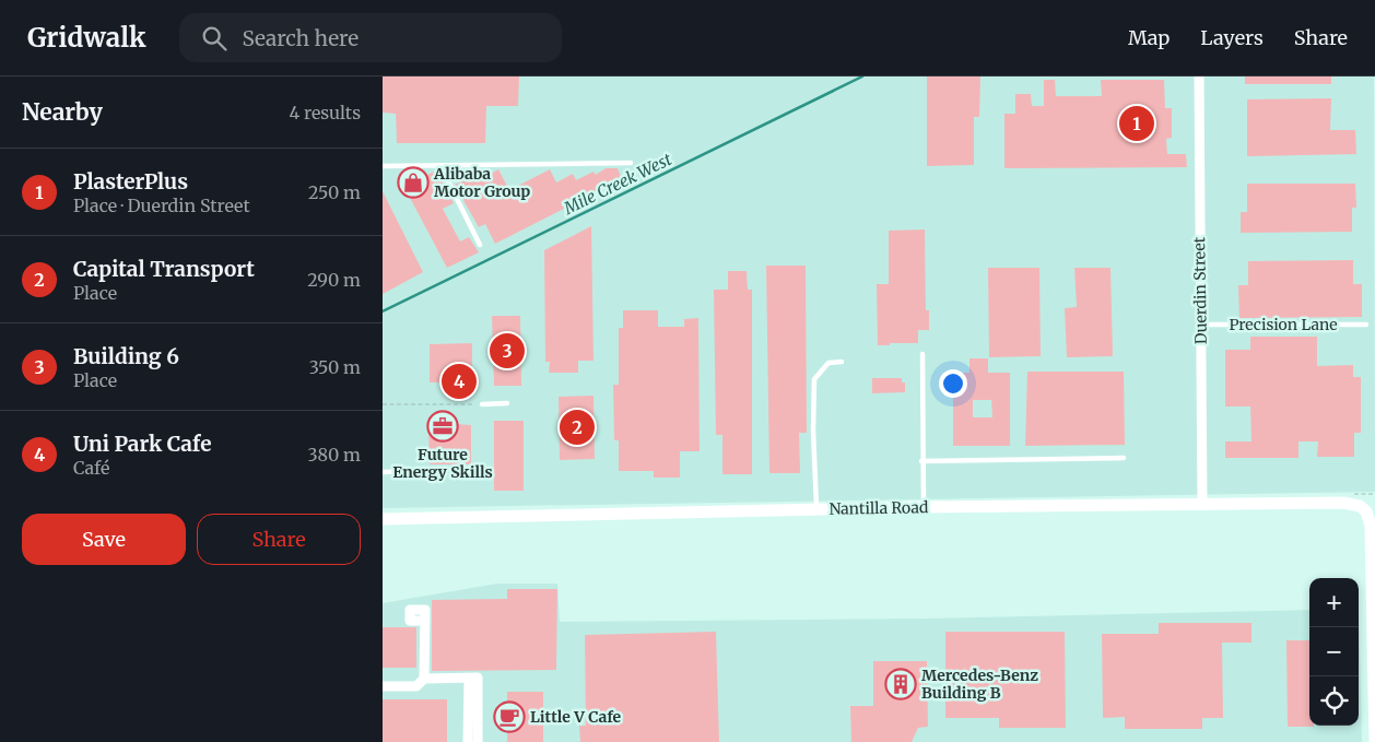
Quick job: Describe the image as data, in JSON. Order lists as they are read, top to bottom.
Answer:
{
  "streets": {
    "street": ["Duerdin Street", "Nantilla Road"],
    "lane": ["Precision Lane"]
  },
  "crossings": [
    ["Duerdin Street", "Precision Lane"],
    ["Duerdin Street", "Nantilla Road"]
  ],
  "water": ["Mile Creek West"],
  "places": {
    "shop": ["Alibaba Motor Group"],
    "office": ["Future Energy Skills"],
    "building": ["Mercedes-Benz Building B"],
    "cafe": ["Little V Cafe"]
  },
  "page": {
    "header": "Gridwalk",
    "search": "Search here",
    "nav": ["Map", "Layers", "Share"],
    "heading": ["Nearby", "4 results"],
    "pins": [
      "1",
      "3",
      "4",
      "2"
    ],
    "list": [
      {
        "mark": "1",
        "name": "PlasterPlus",
        "note": "Place · Duerdin Street",
        "value": "250 m"
      },
      {
        "mark": "2",
        "name": "Capital Transport",
        "note": "Place",
        "value": "290 m"
      },
      {
        "mark": "3",
        "name": "Building 6",
        "note": "Place",
        "value": "350 m"
      },
      {
        "mark": "4",
        "name": "Uni Park Cafe",
        "note": "Café",
        "value": "380 m"
      }
    ],
    "buttons": ["Save", "Share"],
    "map_buttons": ["+", "−"]
  }
}
